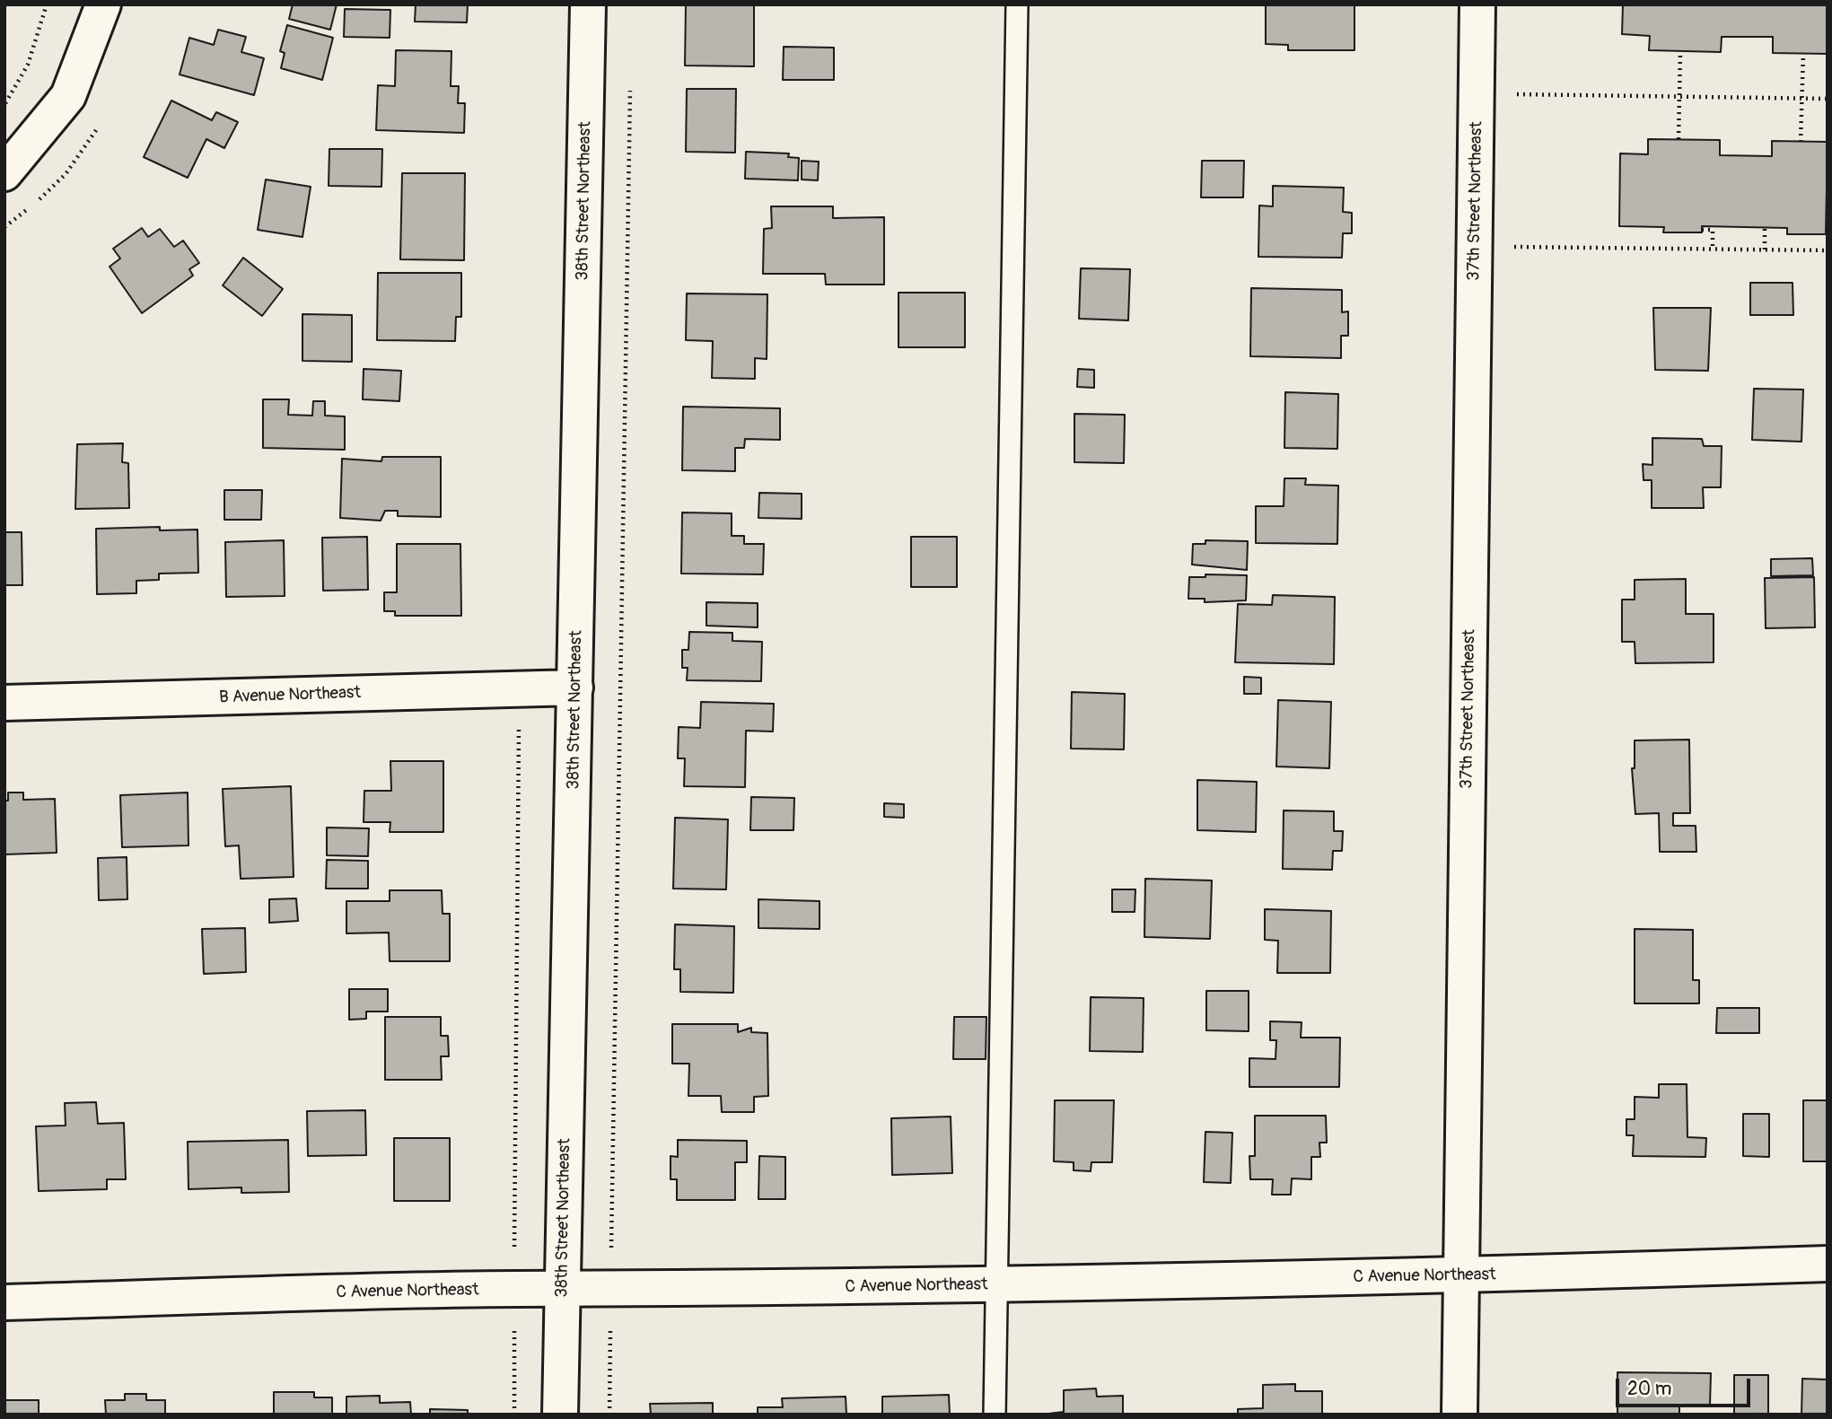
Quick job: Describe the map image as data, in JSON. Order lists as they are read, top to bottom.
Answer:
{
  "streets": {
    "street": [
      "38th Street Northeast",
      "37th Street Northeast",
      "B Avenue Northeast",
      "C Avenue Northeast"
    ]
  },
  "crossings": [
    ["38th Street Northeast", "B Avenue Northeast"],
    ["38th Street Northeast", "C Avenue Northeast"],
    ["37th Street Northeast", "C Avenue Northeast"]
  ],
  "scale_bar": "20 m"
}
